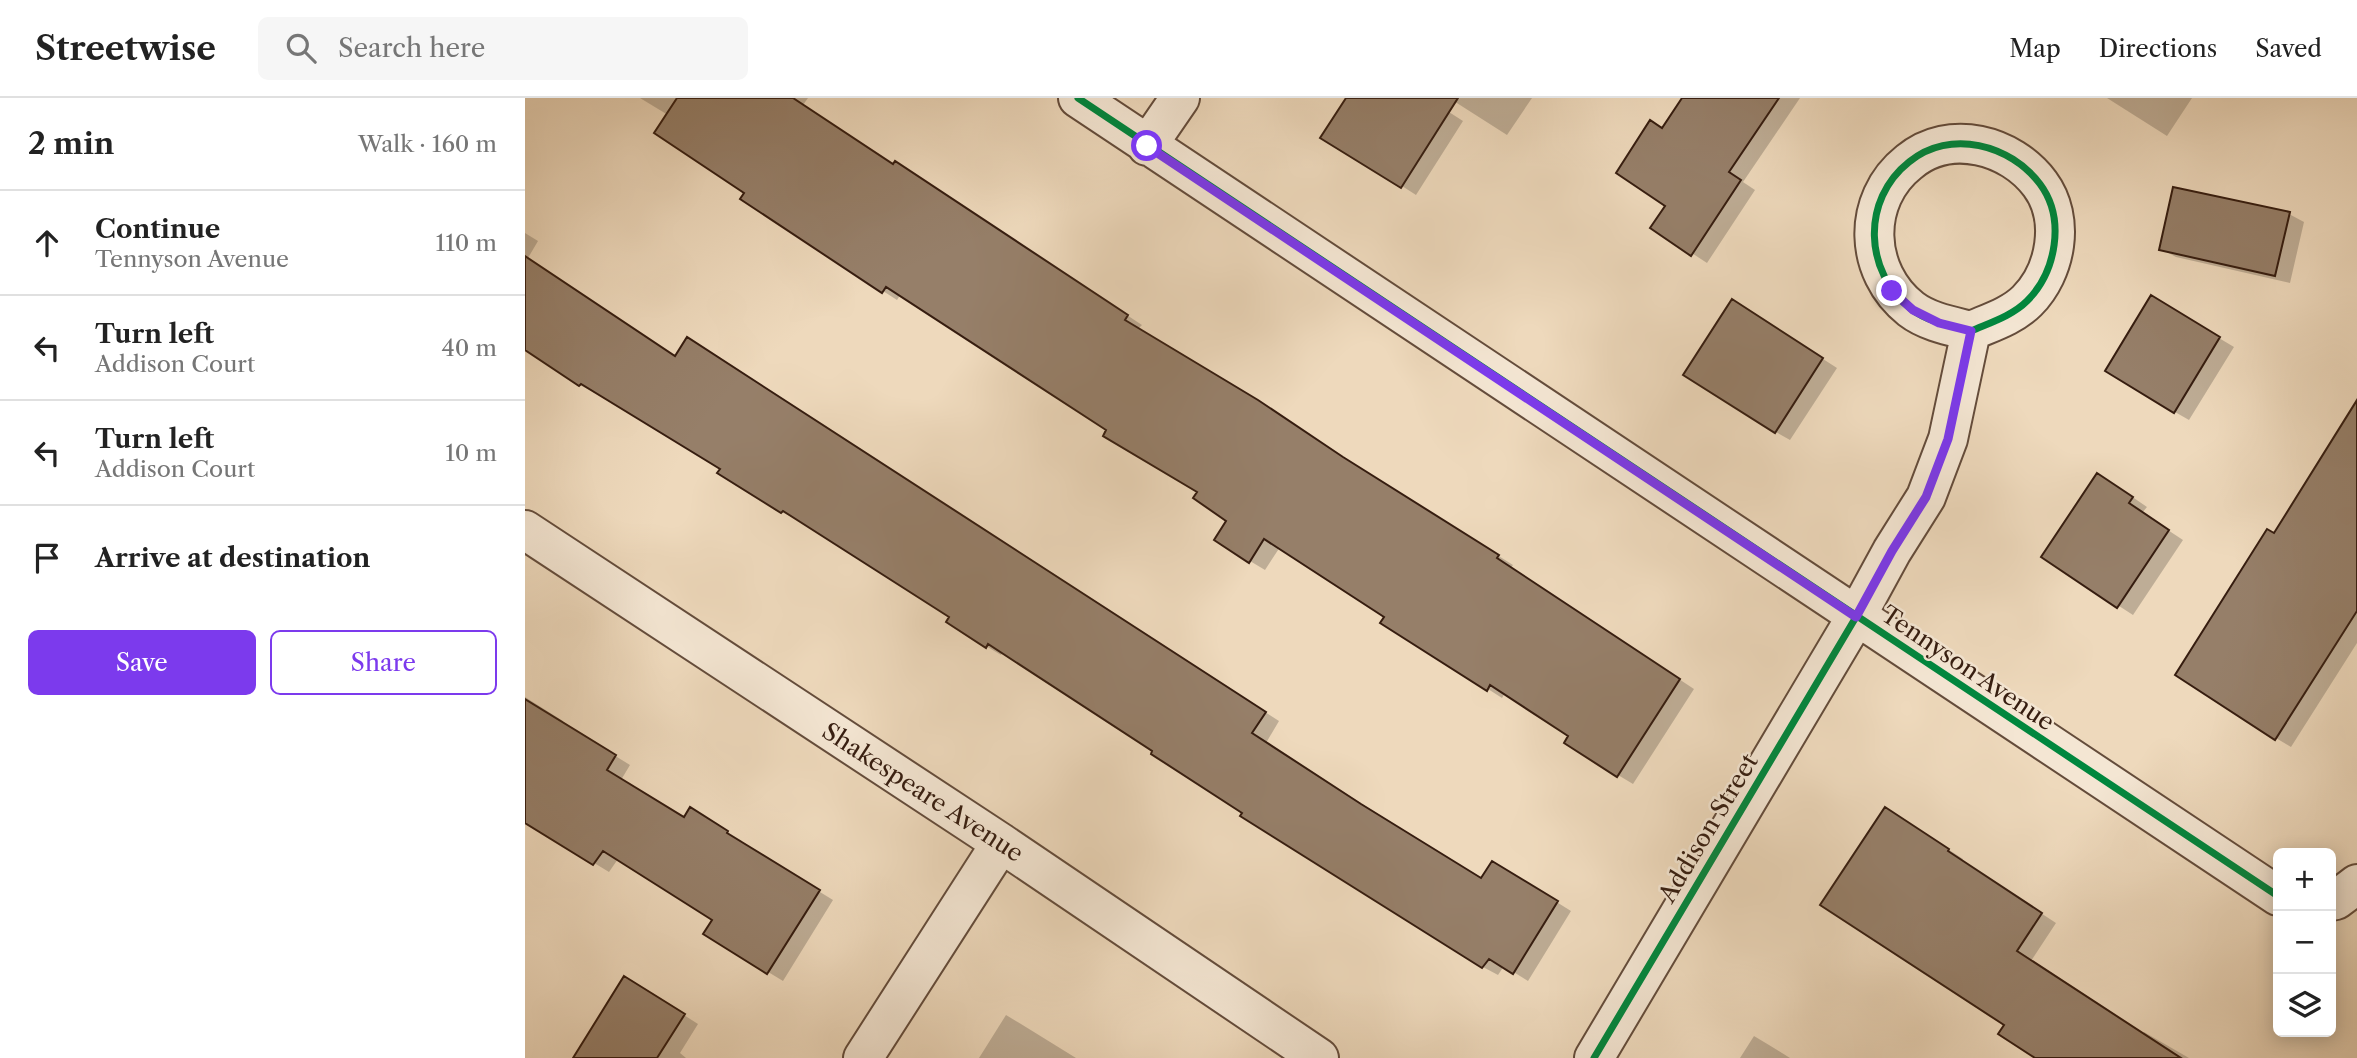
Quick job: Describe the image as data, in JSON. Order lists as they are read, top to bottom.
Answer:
{
  "streets": {
    "street": ["Tennyson Avenue", "Shakespeare Avenue", "Addison Street"]
  },
  "crossings": [
    ["Tennyson Avenue", "Addison Street"]
  ],
  "page": {
    "header": "Streetwise",
    "search": "Search here",
    "nav": ["Map", "Directions", "Saved"],
    "heading": ["2 min", "Walk · 160 m"],
    "list": [
      ["Continue", "Tennyson Avenue", "110 m"],
      ["Turn left", "Addison Court", "40 m"],
      ["Turn left", "Addison Court", "10 m"],
      "Arrive at destination"
    ],
    "buttons": ["Save", "Share"],
    "map_buttons": ["+", "−"]
  }
}
